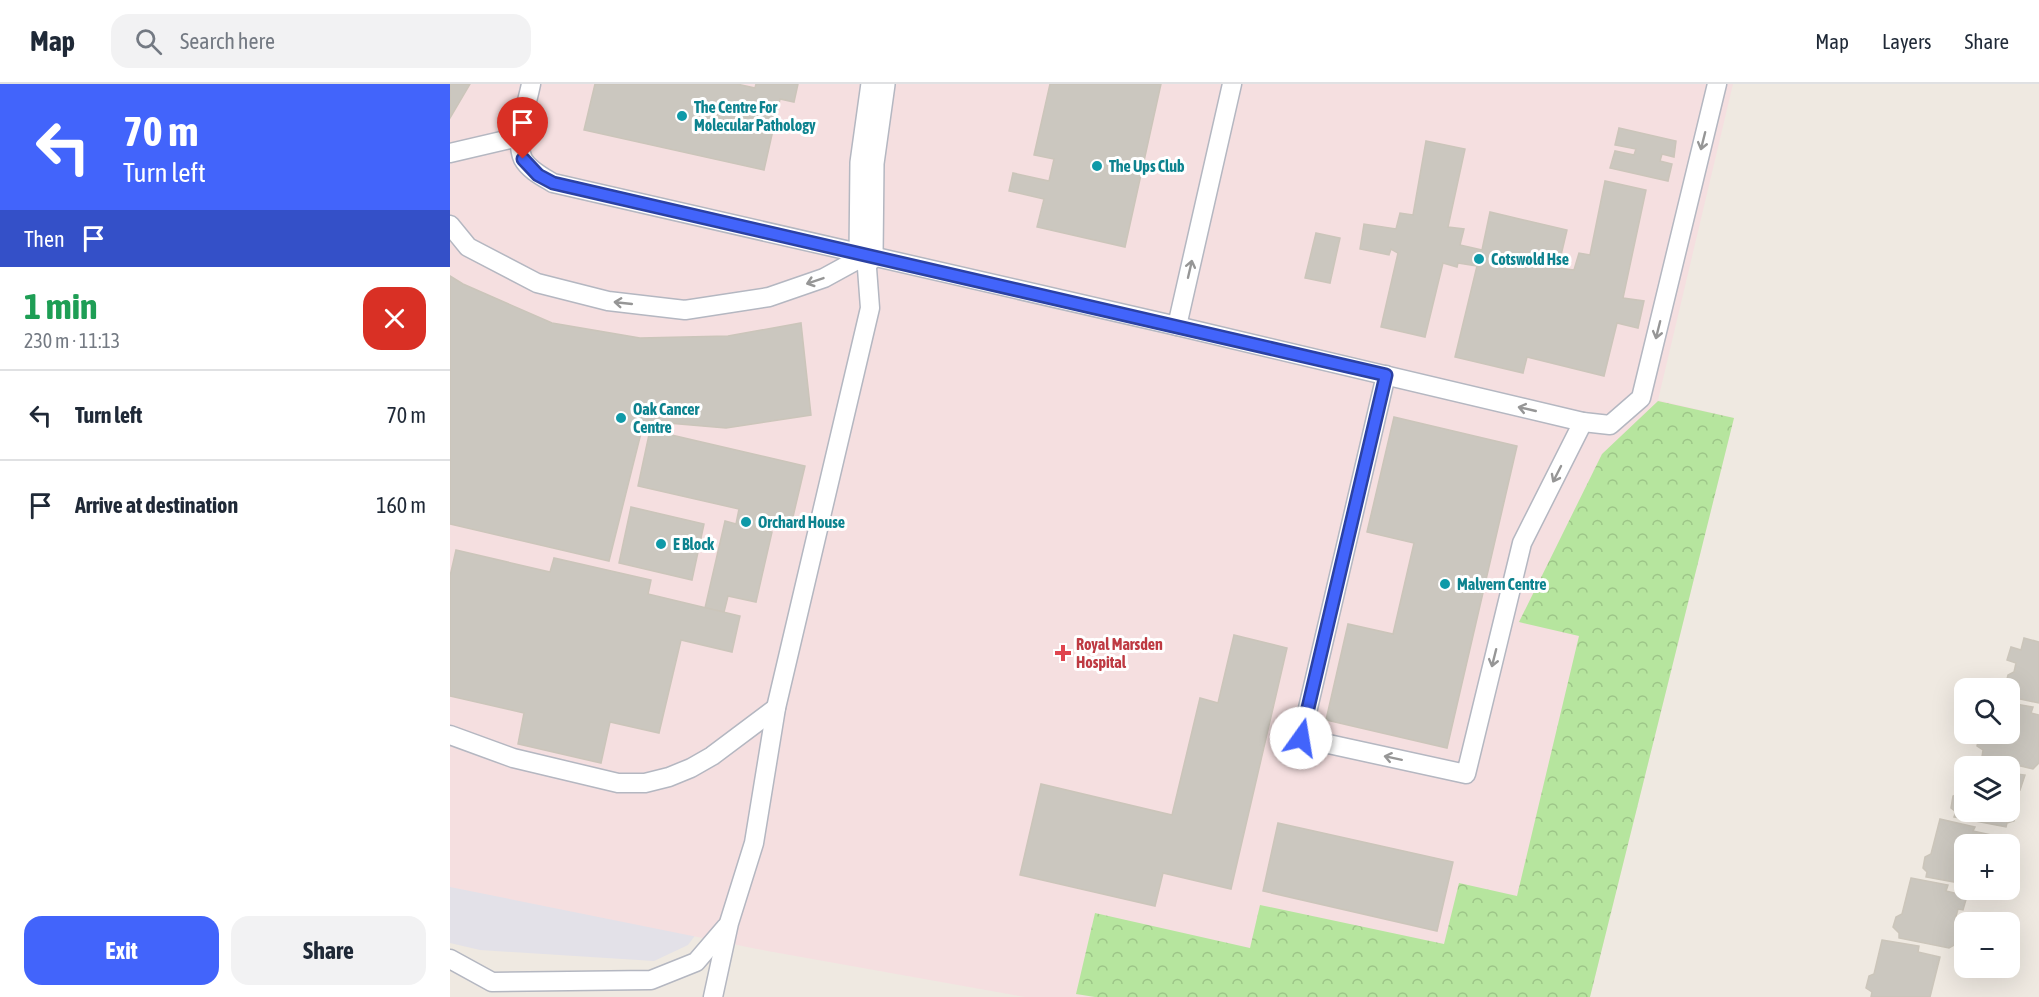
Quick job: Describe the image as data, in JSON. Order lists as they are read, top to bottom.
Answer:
{
  "places": {
    "other": [
      "The Centre For Molecular Pathology",
      "The Ups Club",
      "Cotswold Hse",
      "Oak Cancer Centre",
      "Orchard House",
      "E Block",
      "Malvern Centre"
    ],
    "health": ["Royal Marsden Hospital"]
  },
  "page": {
    "header": "Map",
    "search": "Search here",
    "nav": ["Map", "Layers", "Share"],
    "turn": ["70 m", "Turn left"],
    "then": "Then",
    "heading": ["1 min", "230 m · 11:13"],
    "list": [
      {
        "name": "Turn left",
        "value": "70 m"
      },
      {
        "name": "Arrive at destination",
        "value": "160 m"
      }
    ],
    "map_buttons": ["+", "−"],
    "buttons": ["Exit", "Share"]
  }
}
